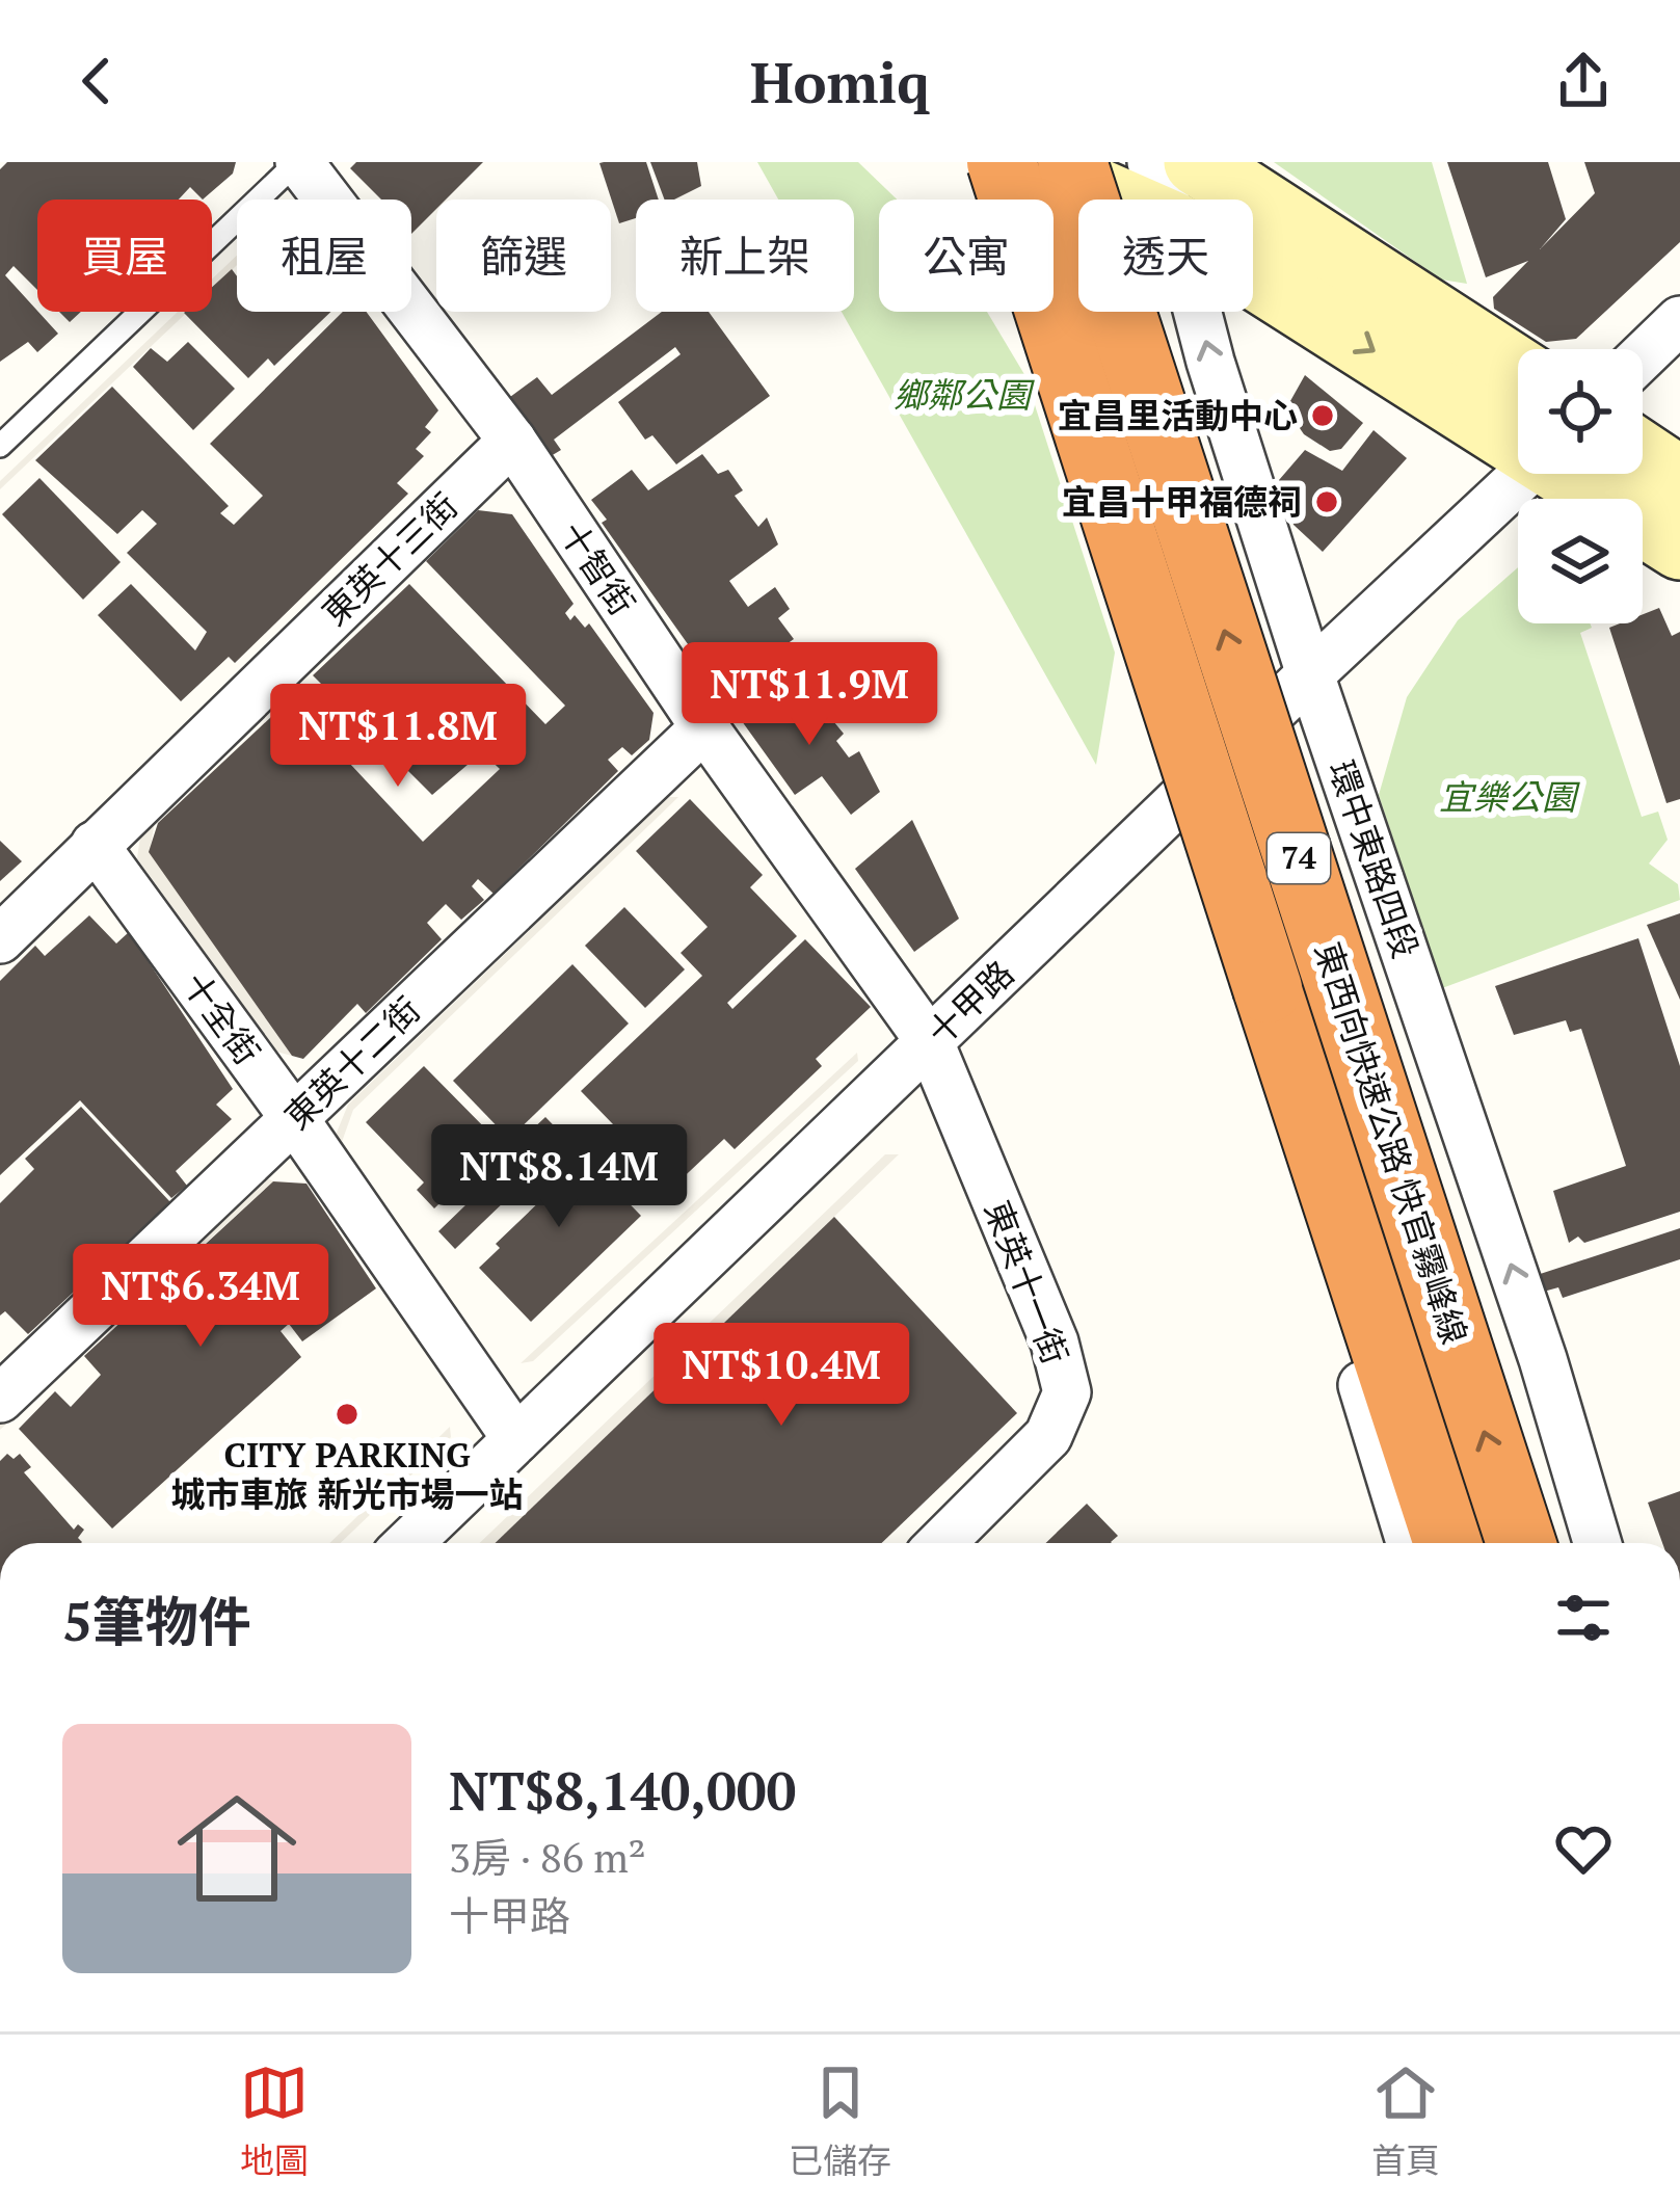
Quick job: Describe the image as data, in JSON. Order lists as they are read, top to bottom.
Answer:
{
  "streets": {
    "highway": ["74", "東西向快速公路 快官霧峰線"],
    "street": [
      "東英十三街",
      "十智街",
      "環中東路四段",
      "十甲路",
      "十全街",
      "東英十二街",
      "東英十一街"
    ]
  },
  "crossings": [
    ["東英十三街", "十智街"],
    ["東英十三街", "十全街"],
    ["十智街", "十甲路"],
    ["十智街", "東英十二街"],
    ["十智街", "東英十一街"],
    ["環中東路四段", "十甲路"],
    ["十甲路", "十全街"],
    ["十甲路", "東英十一街"],
    ["十全街", "東英十二街"]
  ],
  "parks": ["鄉鄰公園", "宜樂公園"],
  "places": ["宜昌里活動中心", "宜昌十甲福德祠", "CITY PARKING 城市車旅 新光市場一站"],
  "page": {
    "header": "Homiq",
    "chip": [
      "買屋",
      "租屋",
      "篩選",
      "新上架",
      "公寓",
      "透天"
    ],
    "price": [
      "NT$11.9M",
      "NT$11.8M",
      "NT$8.14M",
      "NT$6.34M",
      "NT$10.4M"
    ],
    "heading": "5筆物件",
    "list": [
      {
        "name": "NT$8,140,000",
        "note": "3房 · 86 m² · 十甲路"
      }
    ],
    "tabs": ["地圖", "已儲存", "首頁"]
  }
}
